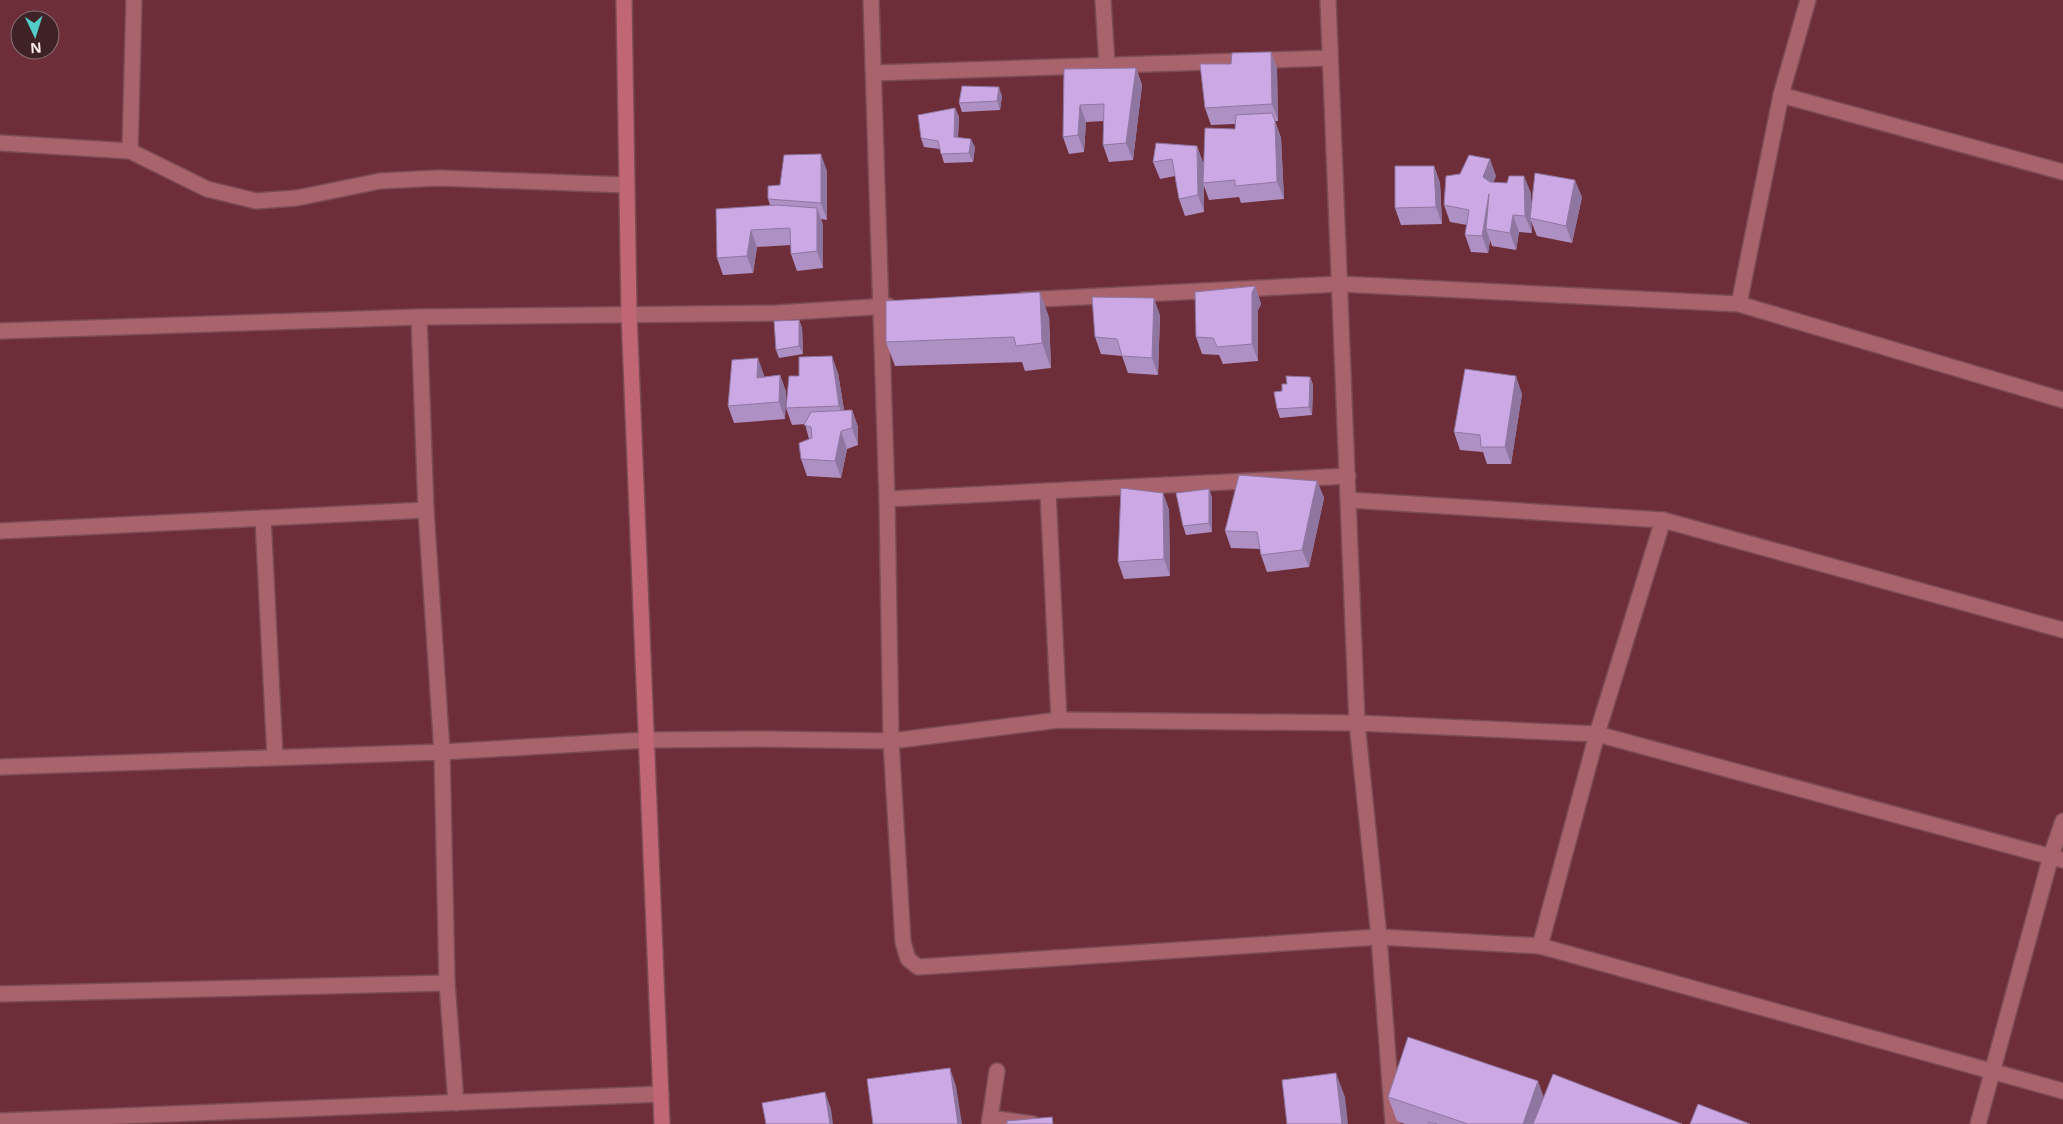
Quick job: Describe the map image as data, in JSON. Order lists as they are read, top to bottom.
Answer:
{
  "north": "bottom"
}
